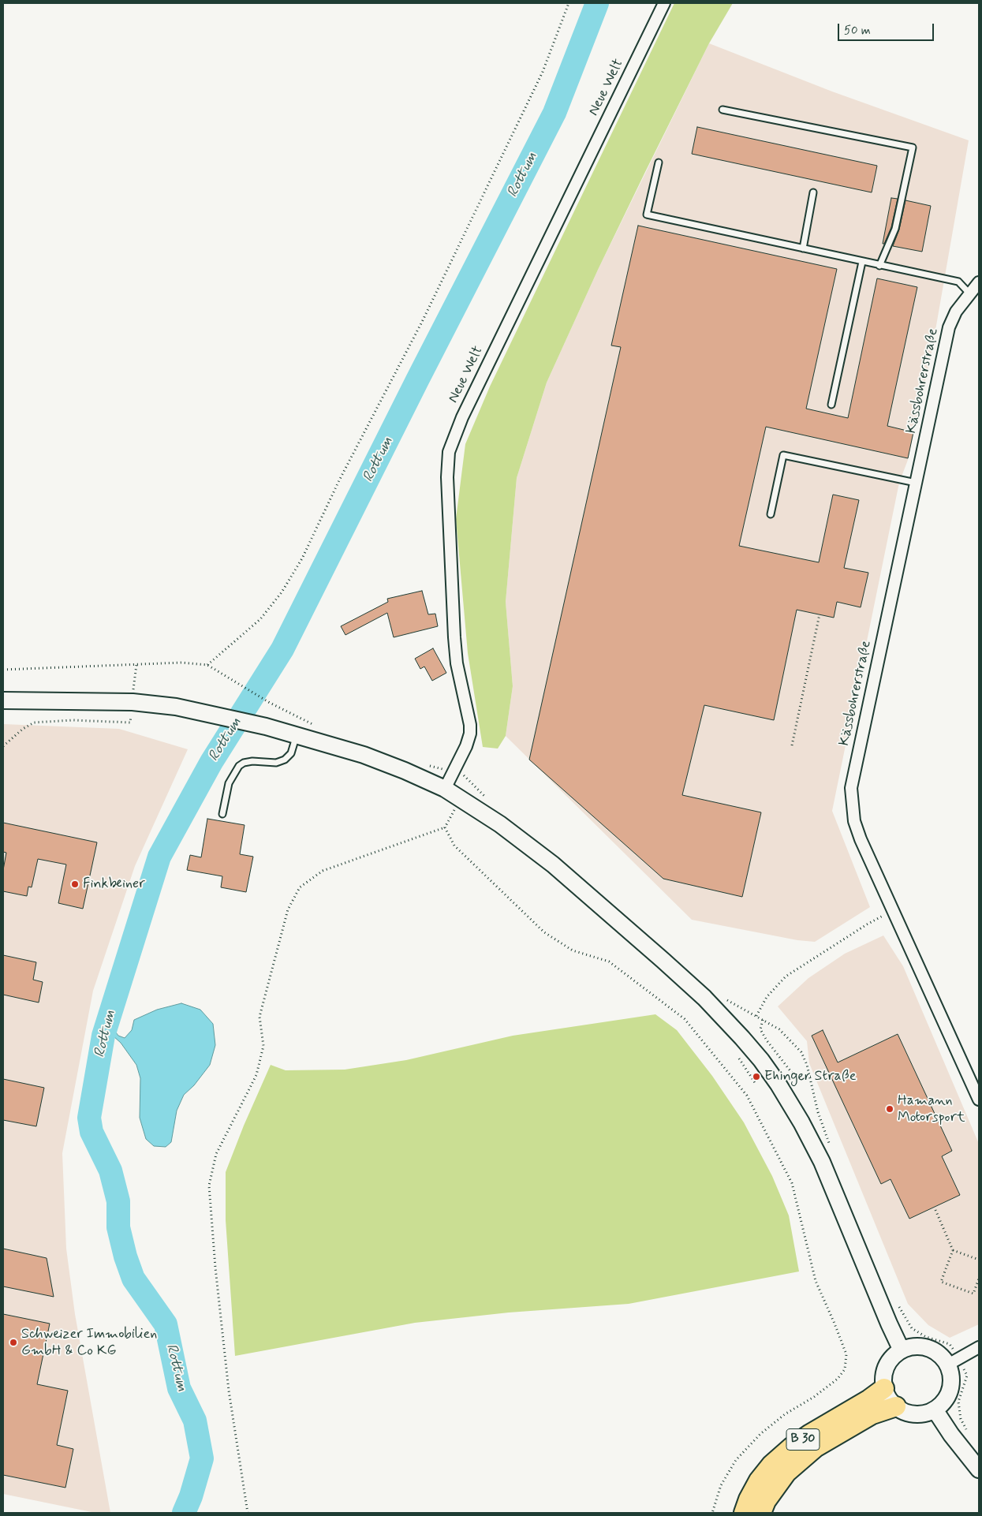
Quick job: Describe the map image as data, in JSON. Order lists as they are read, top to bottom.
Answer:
{
  "streets": {
    "highway": ["B 30"],
    "street": ["Neue Welt", "Kässbohrerstraße"]
  },
  "water": ["Rottum"],
  "places": [
    "Finkbeiner",
    "Ehinger Straße",
    "Hamann Motorsport",
    "Schweizer Immobilien GmbH & Co KG"
  ],
  "scale_bar": "50 m"
}
